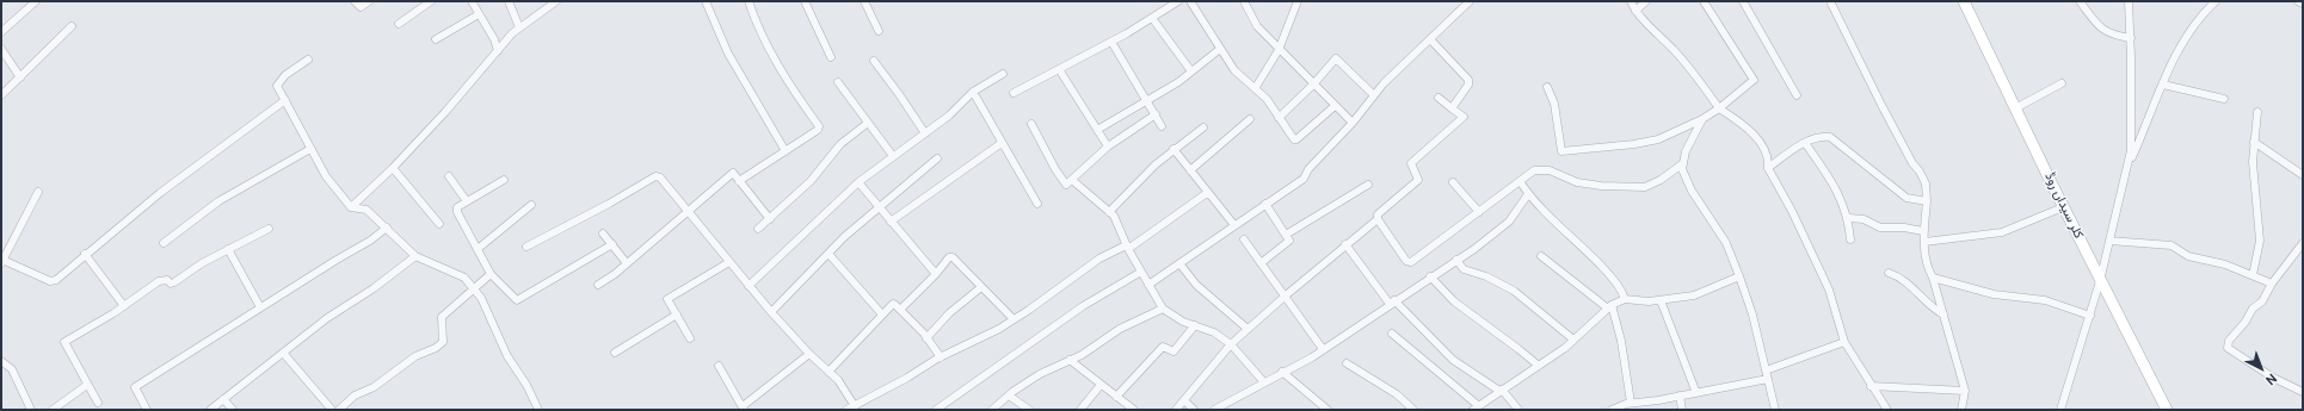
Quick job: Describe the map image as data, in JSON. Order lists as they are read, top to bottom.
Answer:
{
  "streets": {
    "main road": ["کلر سیداں روڈ"]
  },
  "north": "bottom right"
}
